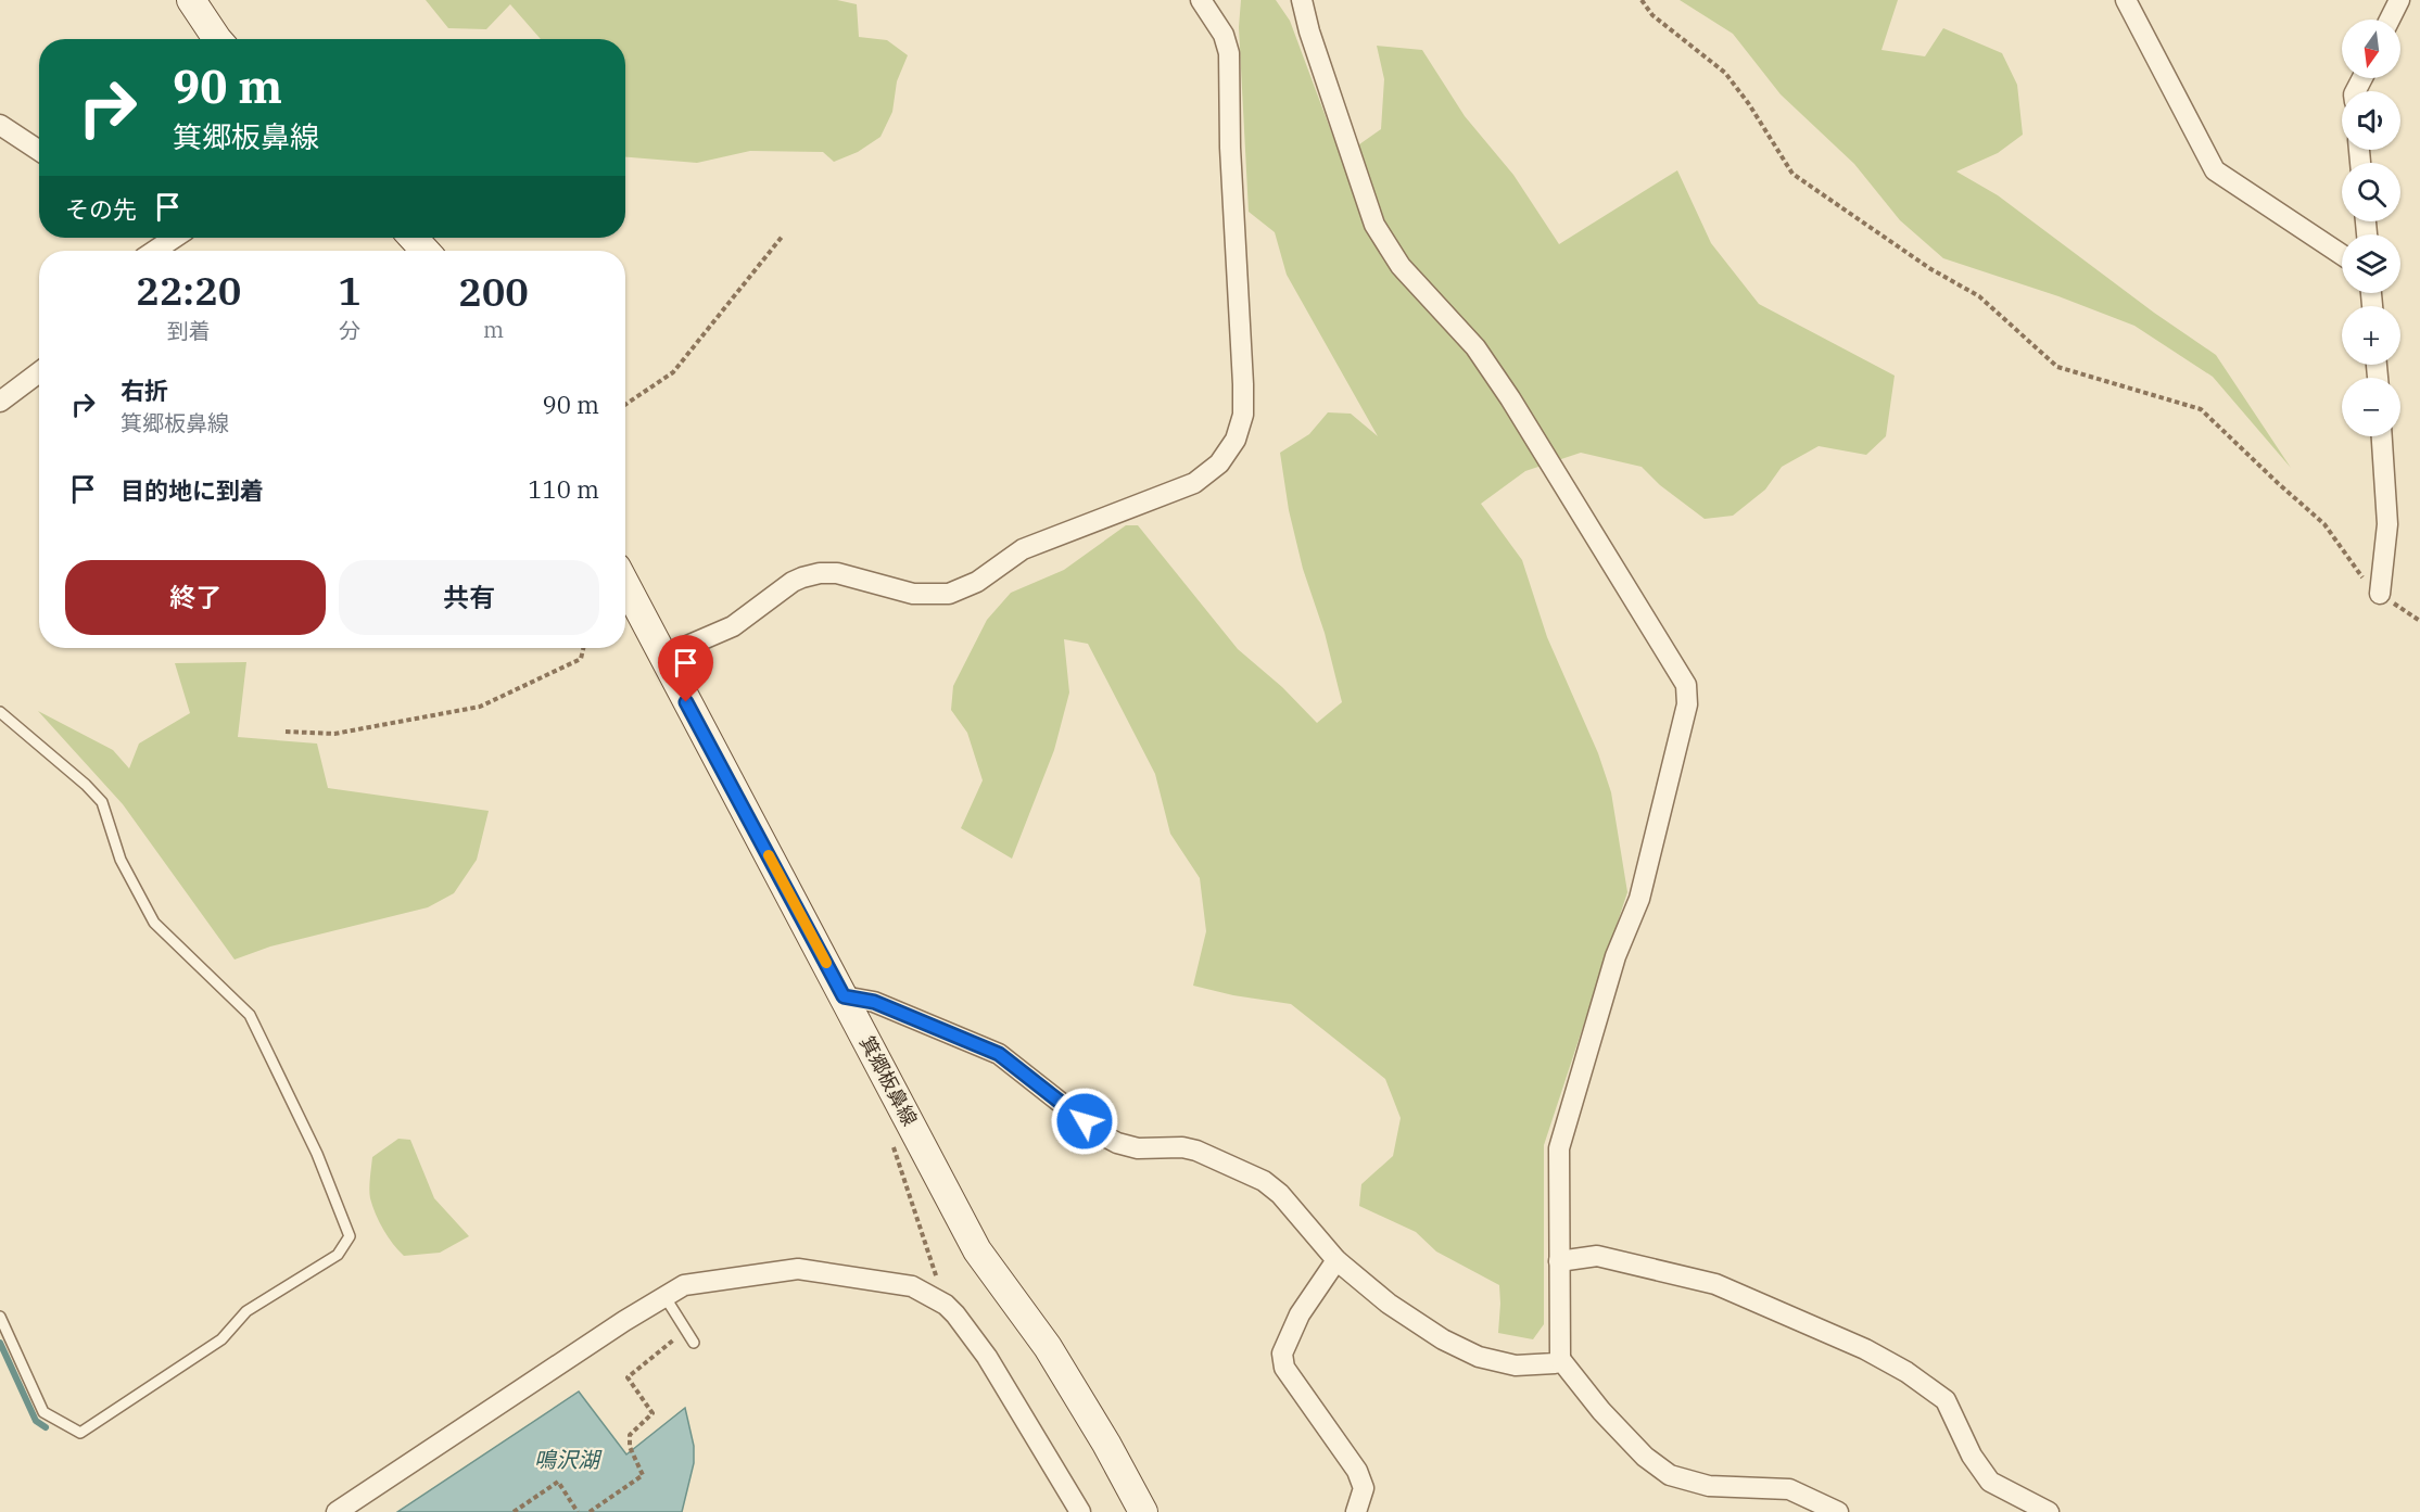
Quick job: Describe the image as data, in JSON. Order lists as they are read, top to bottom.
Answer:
{
  "streets": {
    "main road": ["箕郷板鼻線"]
  },
  "water": ["鳴沢湖"],
  "north": "bottom",
  "page": {
    "map_buttons": ["+", "−"],
    "turn": ["90 m", "箕郷板鼻線"],
    "then": "その先",
    "eta": [
      "22:20",
      "到着",
      "1",
      "分",
      "200",
      "m"
    ],
    "list": [
      {
        "name": "右折",
        "note": "箕郷板鼻線",
        "value": "90 m"
      },
      {
        "name": "目的地に到着",
        "value": "110 m"
      }
    ],
    "buttons": ["終了", "共有"]
  }
}
